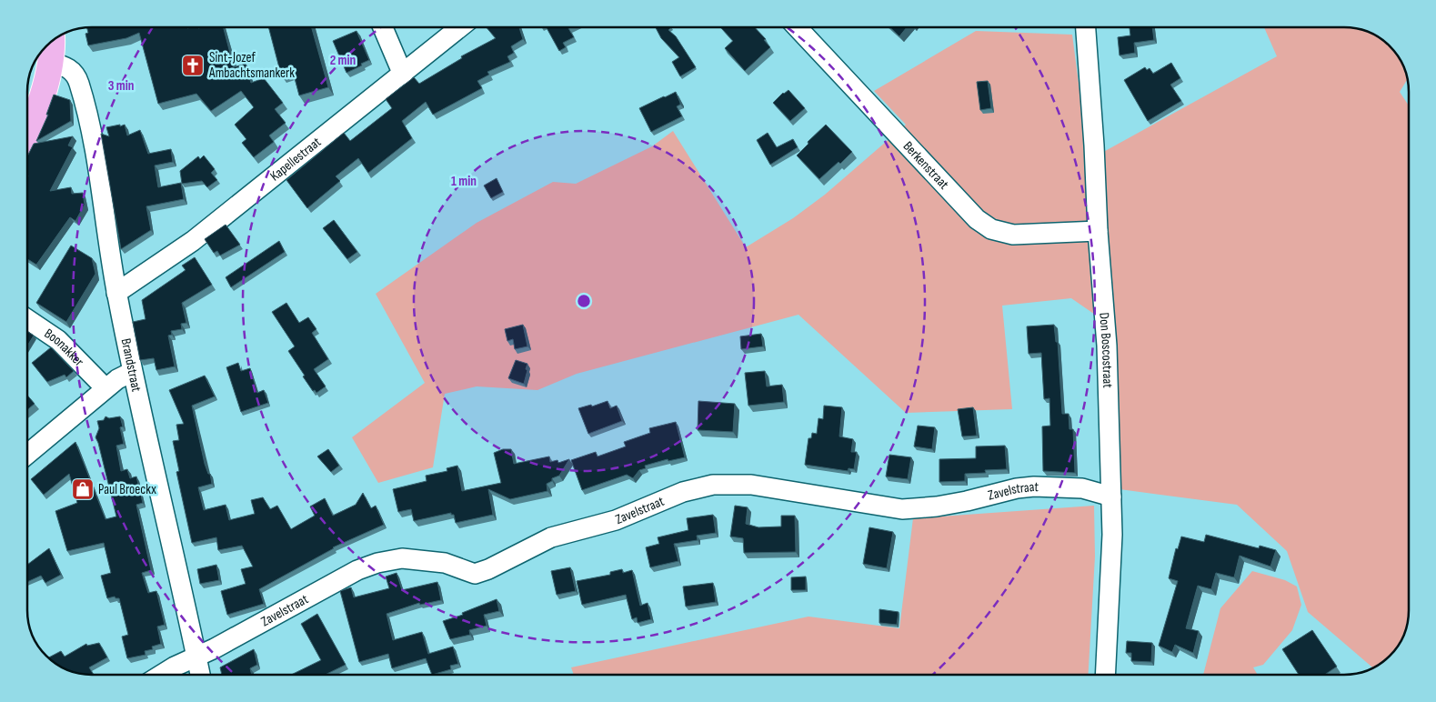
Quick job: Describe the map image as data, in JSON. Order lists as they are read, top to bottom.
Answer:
{
  "streets": {
    "street": [
      "Kapellestraat",
      "Berkenstraat",
      "Boonakker",
      "Don Boscostraat",
      "Brandstraat",
      "Zavelstraat"
    ]
  },
  "crossings": [
    ["Kapellestraat", "Brandstraat"],
    ["Berkenstraat", "Don Boscostraat"],
    ["Don Boscostraat", "Zavelstraat"],
    ["Brandstraat", "Zavelstraat"]
  ],
  "places": {
    "church": ["Sint-Jozef Ambachtsmankerk"],
    "shop": ["Paul Broeckx"]
  },
  "rings": ["2 min", "3 min", "1 min"]
}
